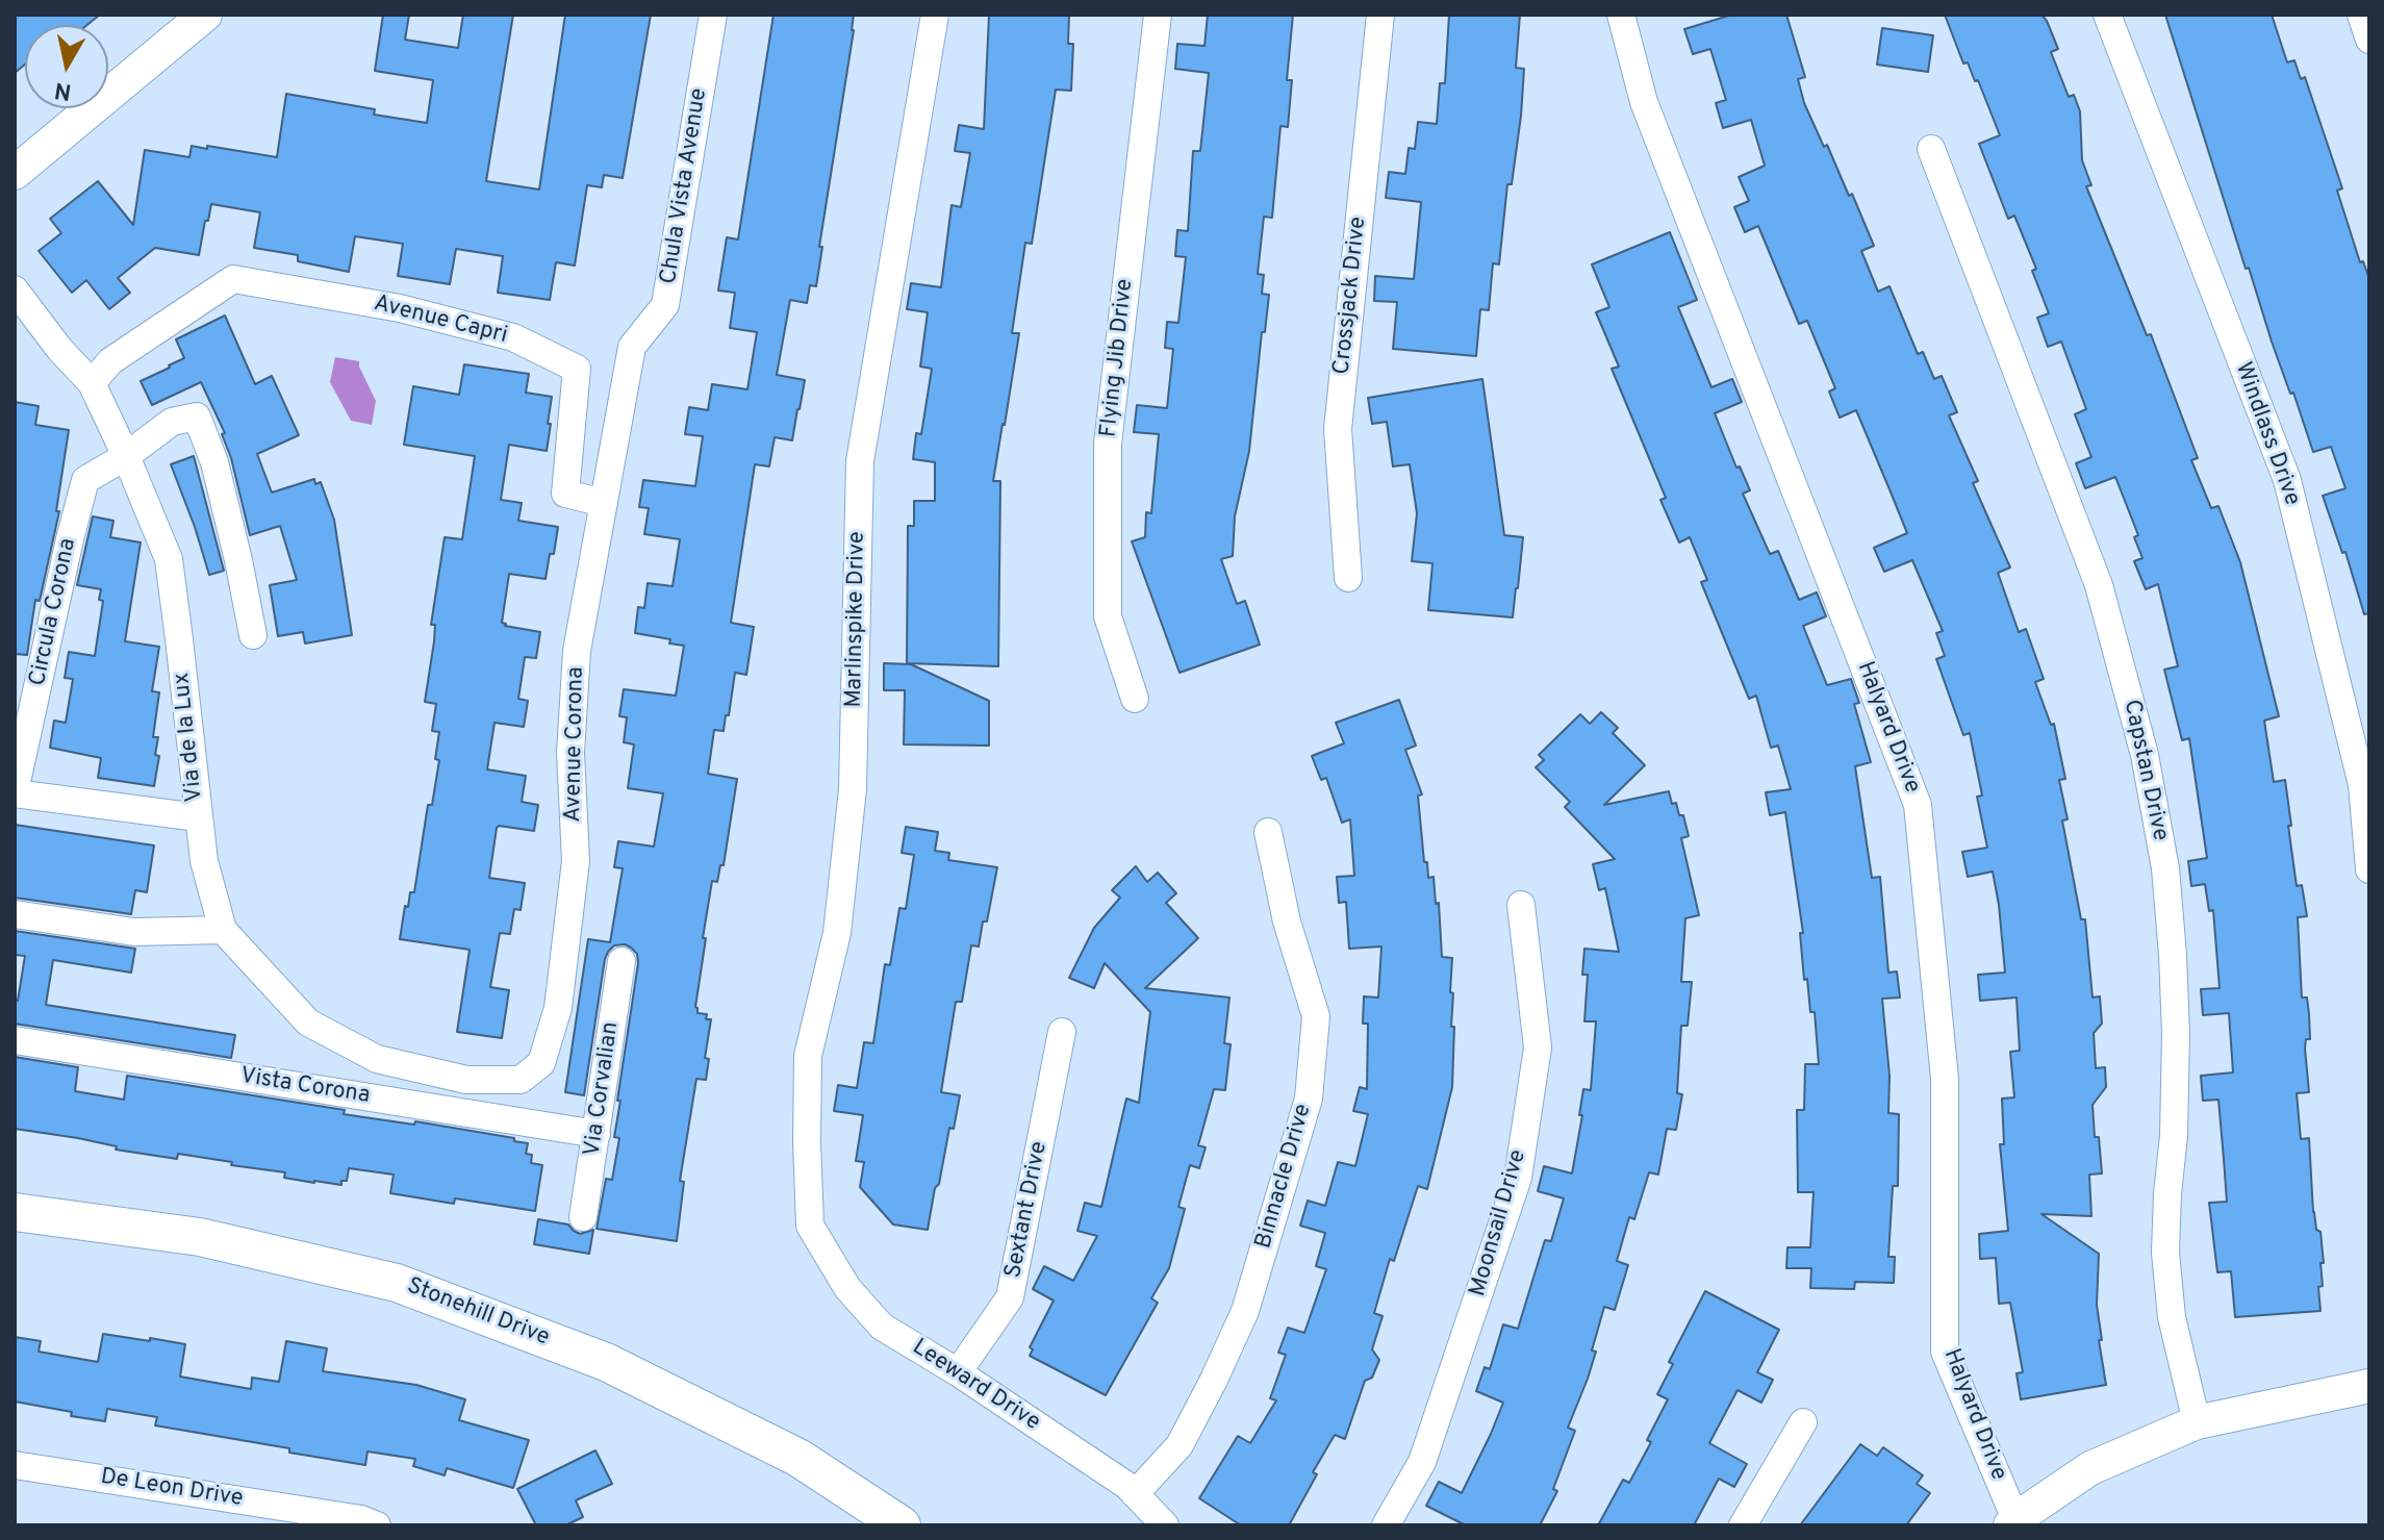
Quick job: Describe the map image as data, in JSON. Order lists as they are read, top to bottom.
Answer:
{
  "streets": {
    "main road": ["Stonehill Drive"],
    "street": [
      "Chula Vista Avenue",
      "Crossjack Drive",
      "Avenue Capri",
      "Flying Jib Drive",
      "Windlass Drive",
      "Circula Corona",
      "Marlinspike Drive",
      "Halyard Drive",
      "Via de la Lux",
      "Avenue Corona",
      "Capstan Drive",
      "Vista Corona",
      "Via Corvalian",
      "Binnacle Drive",
      "Sextant Drive",
      "Moonsail Drive",
      "Leeward Drive",
      "De Leon Drive"
    ]
  },
  "crossings": [
    ["Chula Vista Avenue", "Avenue Corona"],
    ["Avenue Capri", "Via de la Lux"],
    ["Avenue Capri", "Avenue Corona"],
    ["Circula Corona", "Via de la Lux"],
    ["Marlinspike Drive", "Leeward Drive"],
    ["Via de la Lux", "Avenue Corona"],
    ["Vista Corona", "Via Corvalian"],
    ["Binnacle Drive", "Leeward Drive"],
    ["Sextant Drive", "Leeward Drive"]
  ],
  "north": "bottom"
}
